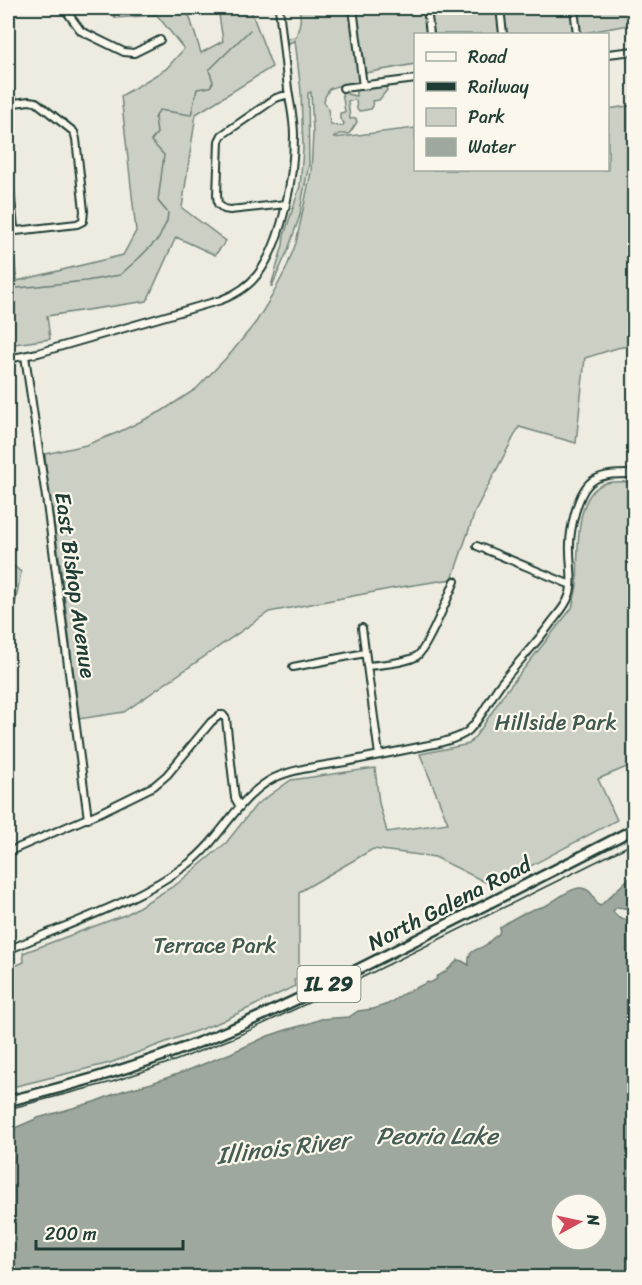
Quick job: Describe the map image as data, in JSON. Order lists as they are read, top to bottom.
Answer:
{
  "streets": {
    "main road": ["North Galena Road", "IL 29"],
    "street": ["East Bishop Avenue"]
  },
  "water": ["Peoria Lake", "Illinois River"],
  "parks": ["Hillside Park", "Terrace Park"],
  "legend": [
    "Road",
    "Railway",
    "Park",
    "Water"
  ],
  "scale_bar": "200 m",
  "north": "right"
}
